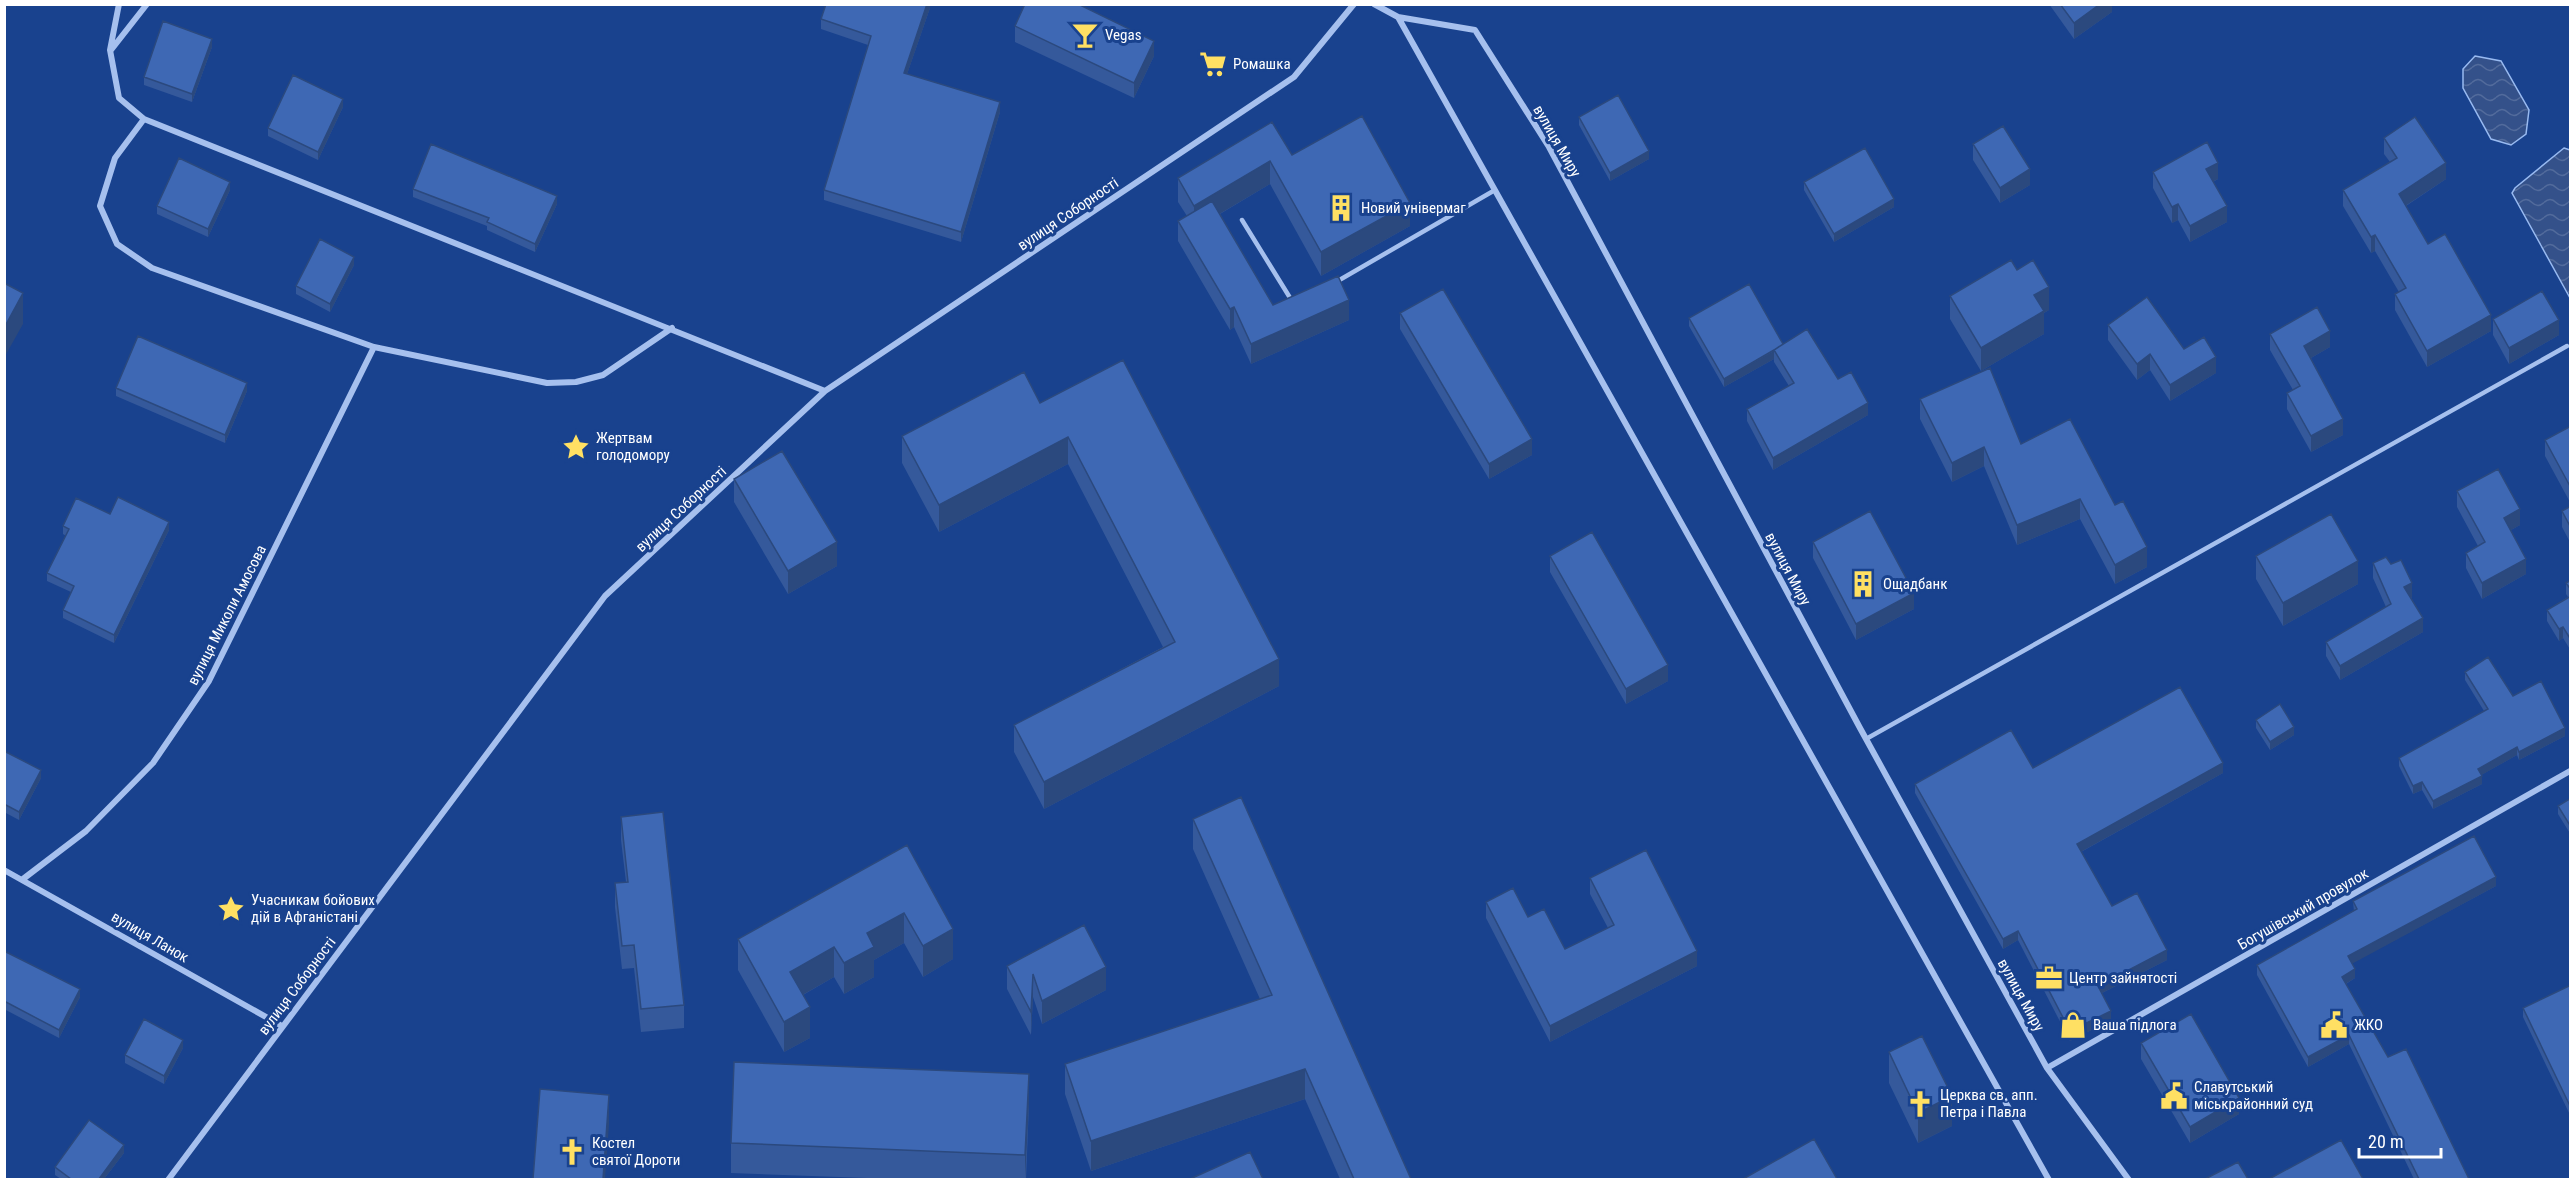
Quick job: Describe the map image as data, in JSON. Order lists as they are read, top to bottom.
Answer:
{
  "streets": {
    "street": [
      "вулиця Миру",
      "вулиця Соборності",
      "вулиця Миколи Амосова",
      "Богушівський провулок",
      "вулиця Ланок"
    ]
  },
  "crossings": [
    ["вулиця Миру", "Богушівський провулок"],
    ["вулиця Соборності", "вулиця Ланок"],
    ["вулиця Миколи Амосова", "вулиця Ланок"]
  ],
  "places": {
    "bar": ["Vegas"],
    "supermarket": ["Ромашка"],
    "building": ["Новий універмаг", "Ощадбанк"],
    "place": ["Жертвам голодомору", "Учасникам бойових дій в Афганістані"],
    "office": ["Центр зайнятості"],
    "shop": ["Ваша підлога"],
    "public building": ["ЖКО", "Славутський міськрайонний суд"],
    "church": ["Церква св. апп. Петра і Павла", "Костел святої Дороти"]
  },
  "scale_bar": "20 m"
}
